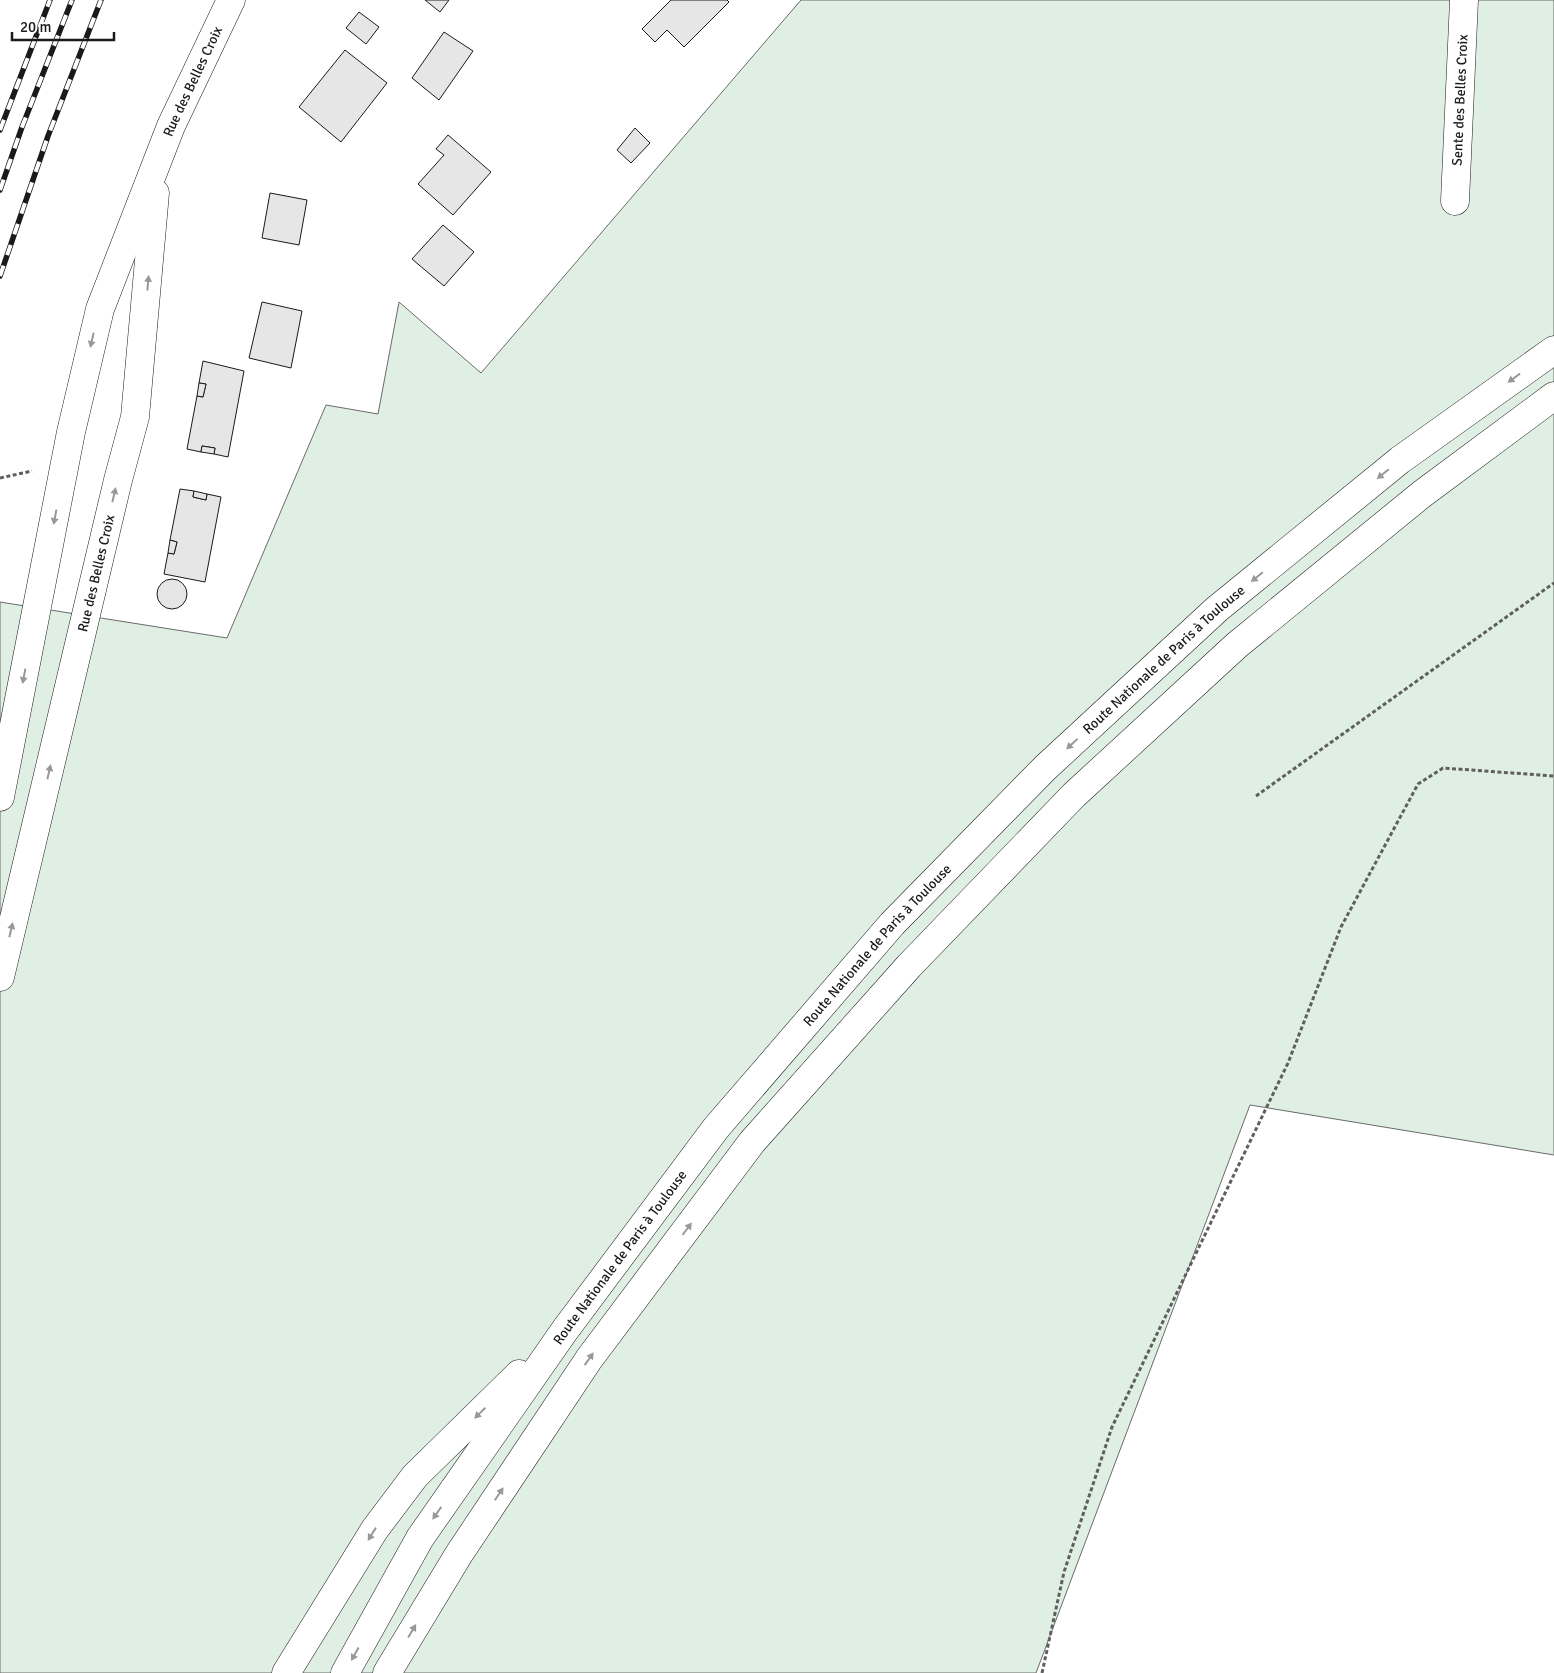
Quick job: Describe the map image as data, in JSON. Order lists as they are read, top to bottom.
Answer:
{
  "streets": {
    "main road": ["Rue des Belles Croix", "Sente des Belles Croix", "Route Nationale de Paris à Toulouse"]
  },
  "scale_bar": "20 m"
}
